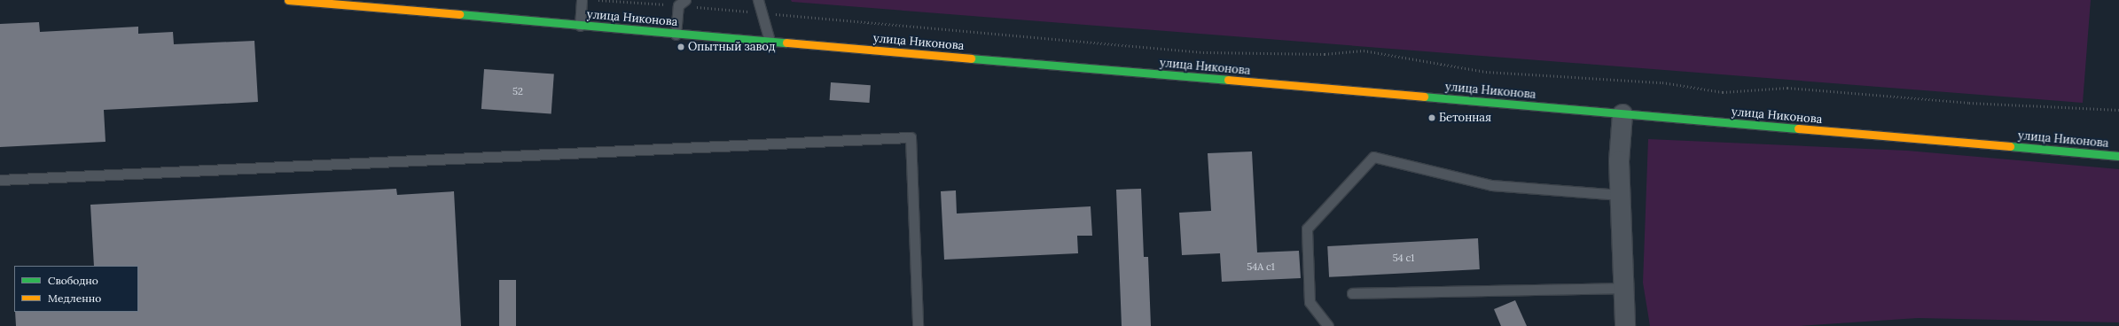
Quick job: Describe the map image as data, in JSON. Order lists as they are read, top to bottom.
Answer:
{
  "streets": {
    "main road": ["улица Никонова"]
  },
  "places": ["Опытный завод", "Бетонная"],
  "house_numbers": ["52", "54 с1", "54А с1"],
  "legend": ["Свободно", "Медленно"]
}
